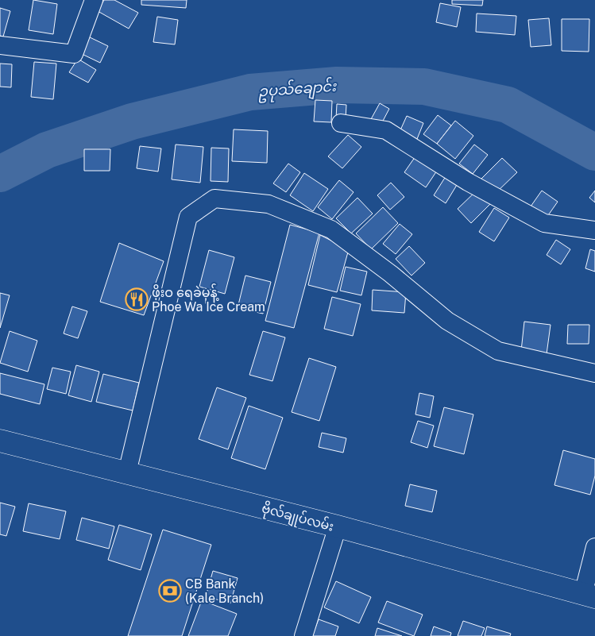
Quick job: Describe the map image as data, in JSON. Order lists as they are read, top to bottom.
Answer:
{
  "streets": {
    "highway": ["ဗိုလ်ချုပ်လမ်း"]
  },
  "water": ["ဥပုသ်ချောင်း"],
  "places": {
    "restaurant": ["ဖိုးဝ ရေခဲမုန့် Phoe Wa Ice Cream"],
    "bank": ["CB Bank (Kale Branch)"]
  }
}
